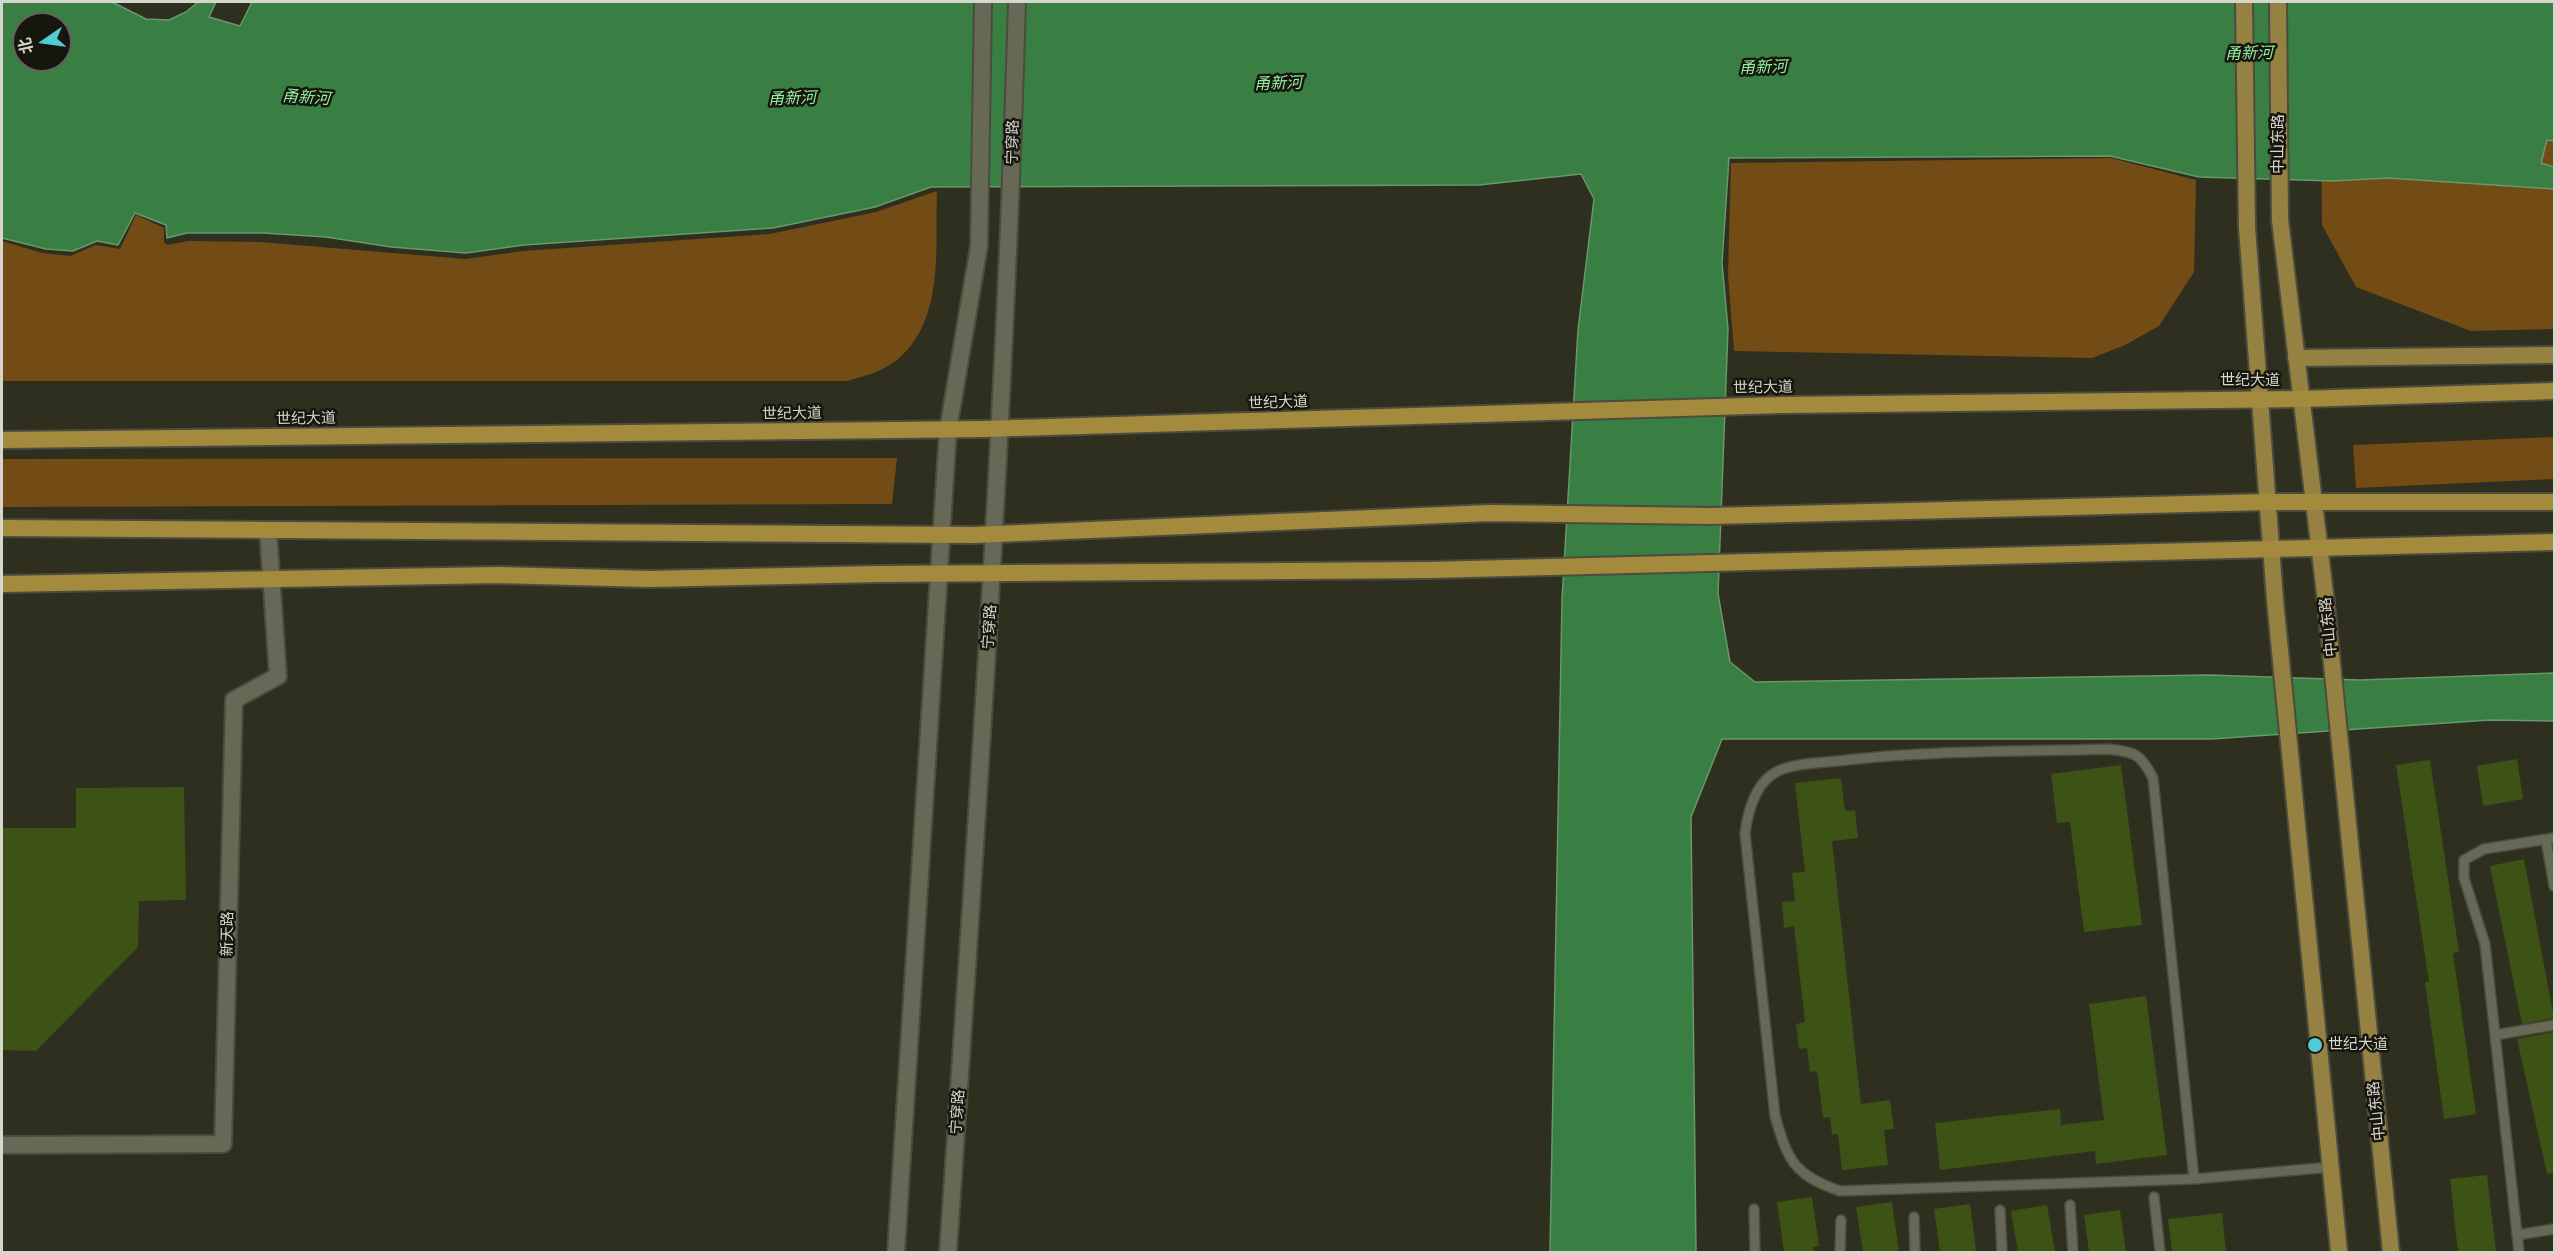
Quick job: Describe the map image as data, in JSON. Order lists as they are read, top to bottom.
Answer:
{
  "streets": {
    "highway": ["世纪大道"],
    "main road": ["宁穿路", "中山东路", "新天路"]
  },
  "crossings": [
    ["宁穿路", "世纪大道"],
    ["中山东路", "世纪大道"]
  ],
  "water": ["甬新河"],
  "places": ["世纪大道"],
  "north": "left"
}
